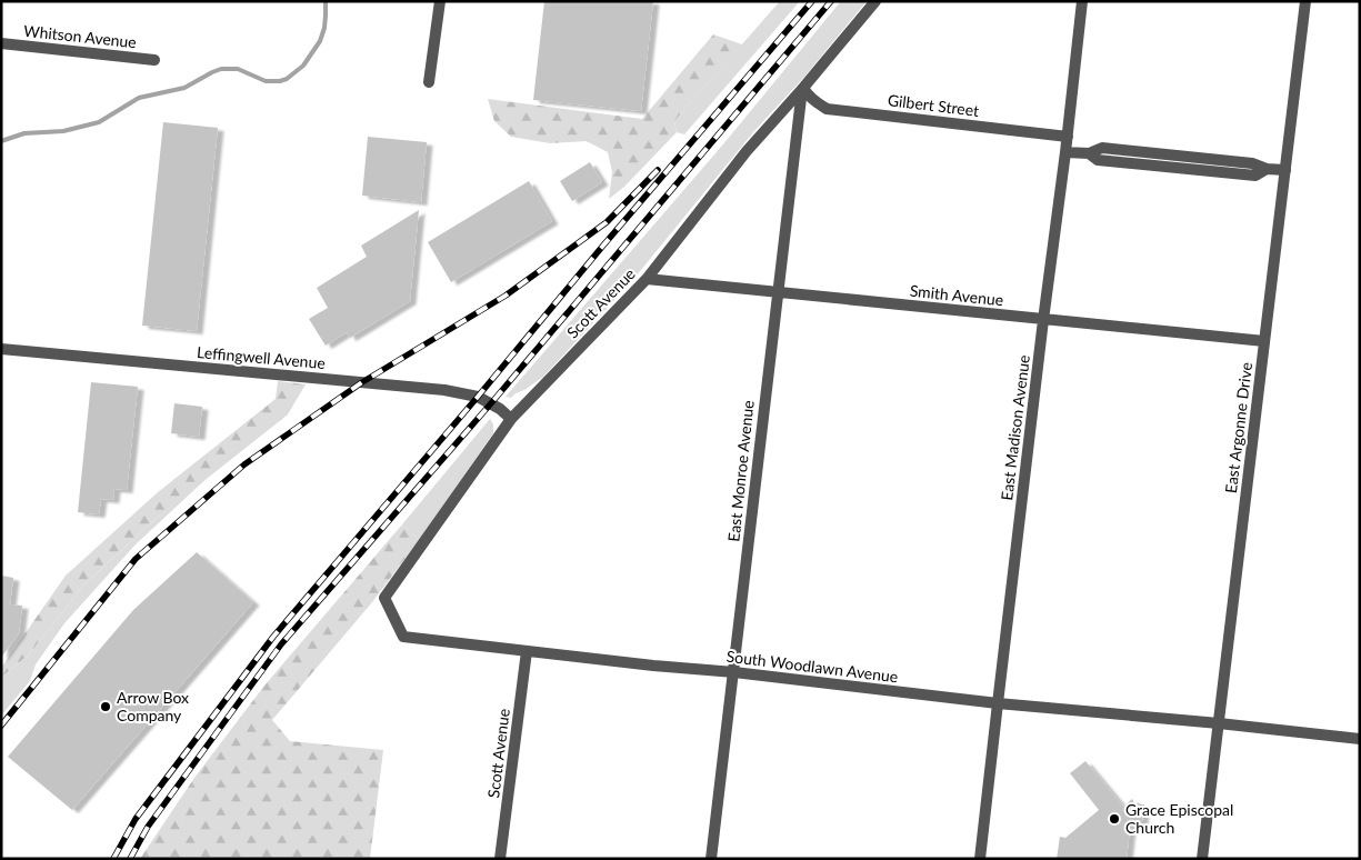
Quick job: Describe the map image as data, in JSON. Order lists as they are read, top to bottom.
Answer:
{
  "streets": {
    "street": [
      "Whitson Avenue",
      "Gilbert Street",
      "Smith Avenue",
      "Scott Avenue",
      "Leffingwell Avenue",
      "East Madison Avenue",
      "East Argonne Drive",
      "East Monroe Avenue",
      "South Woodlawn Avenue"
    ]
  },
  "crossings": [
    ["Gilbert Street", "Scott Avenue"],
    ["Gilbert Street", "East Madison Avenue"],
    ["Gilbert Street", "East Monroe Avenue"],
    ["Smith Avenue", "Scott Avenue"],
    ["Smith Avenue", "East Madison Avenue"],
    ["Smith Avenue", "East Argonne Drive"],
    ["Smith Avenue", "East Monroe Avenue"],
    ["Scott Avenue", "Leffingwell Avenue"],
    ["Scott Avenue", "East Monroe Avenue"],
    ["Scott Avenue", "South Woodlawn Avenue"],
    ["East Madison Avenue", "South Woodlawn Avenue"],
    ["East Argonne Drive", "South Woodlawn Avenue"],
    ["East Monroe Avenue", "South Woodlawn Avenue"]
  ],
  "places": ["Arrow Box Company", "Grace Episcopal Church"]
}
